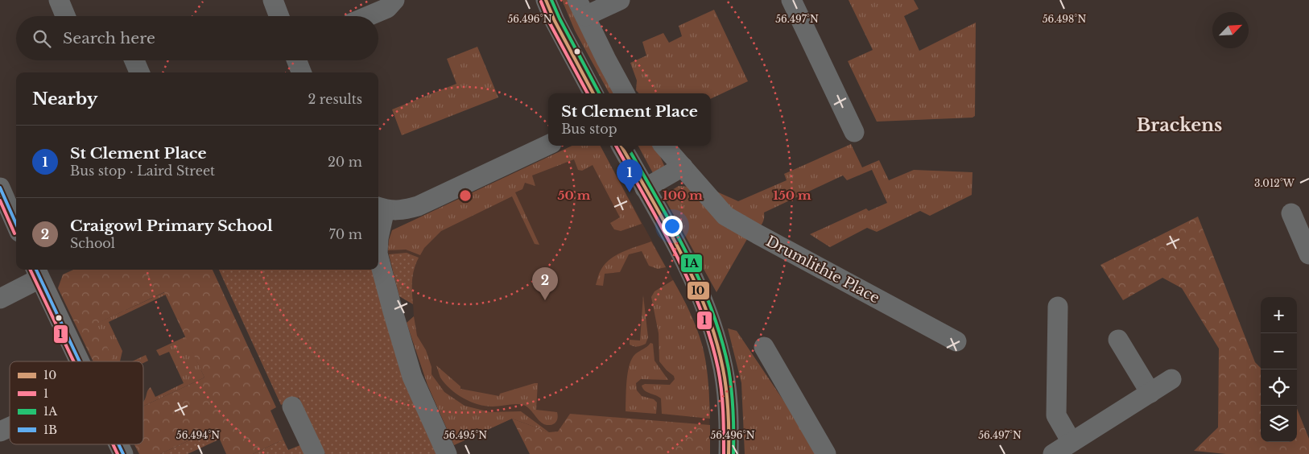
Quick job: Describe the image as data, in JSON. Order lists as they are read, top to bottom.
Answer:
{
  "streets": {
    "street": ["Drumlithie Place"]
  },
  "districts": ["Brackens"],
  "lines": [
    "transit line 10",
    "transit line 1A",
    "transit line 1",
    "transit line 1B"
  ],
  "legend": [
    "10",
    "1",
    "1A",
    "1B"
  ],
  "north": "top right",
  "page": {
    "search": "Search here",
    "heading": ["Nearby", "2 results"],
    "popup": ["St Clement Place", "Bus stop"],
    "list": [
      {
        "mark": "1",
        "name": "St Clement Place",
        "note": "Bus stop · Laird Street",
        "value": "20 m"
      },
      {
        "mark": "2",
        "name": "Craigowl Primary School",
        "note": "School",
        "value": "70 m"
      }
    ],
    "pins": ["1", "2"],
    "map_buttons": ["+", "−"]
  },
  "coordinates": [
    "56.496°N",
    "56.497°N",
    "56.498°N",
    "3.012°W",
    "56.494°N",
    "56.495°N"
  ],
  "rings": ["50 m", "100 m", "150 m"]
}
